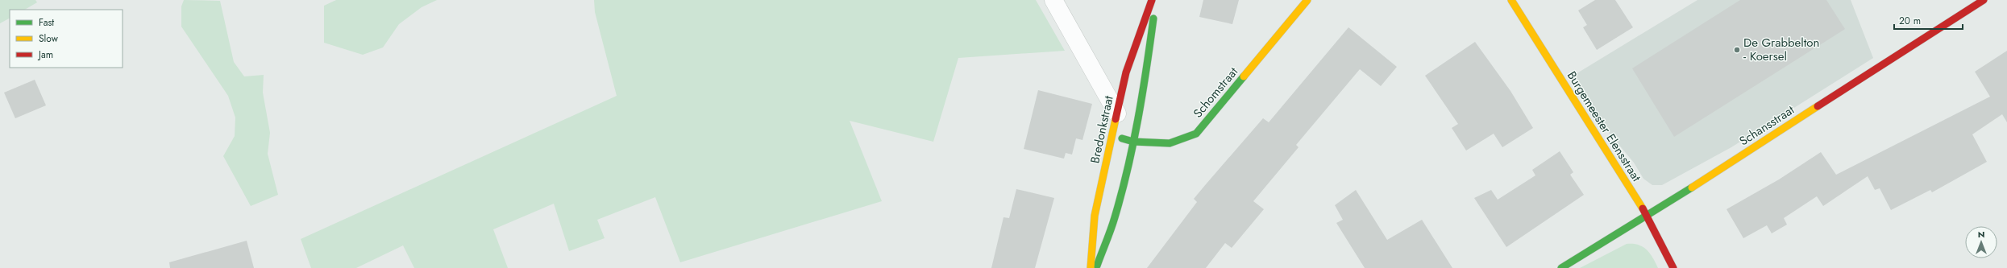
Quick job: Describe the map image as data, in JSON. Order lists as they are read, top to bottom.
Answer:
{
  "streets": {
    "street": [
      "Schomstraat",
      "Schansstraat",
      "Burgemeester Elensstraat",
      "Bredonkstraat"
    ]
  },
  "crossings": [
    ["Schomstraat", "Bredonkstraat"],
    ["Schansstraat", "Burgemeester Elensstraat"]
  ],
  "places": ["De Grabbelton - Koersel"],
  "legend": ["Fast", "Slow", "Jam"],
  "scale_bar": "20 m",
  "north": "top"
}
